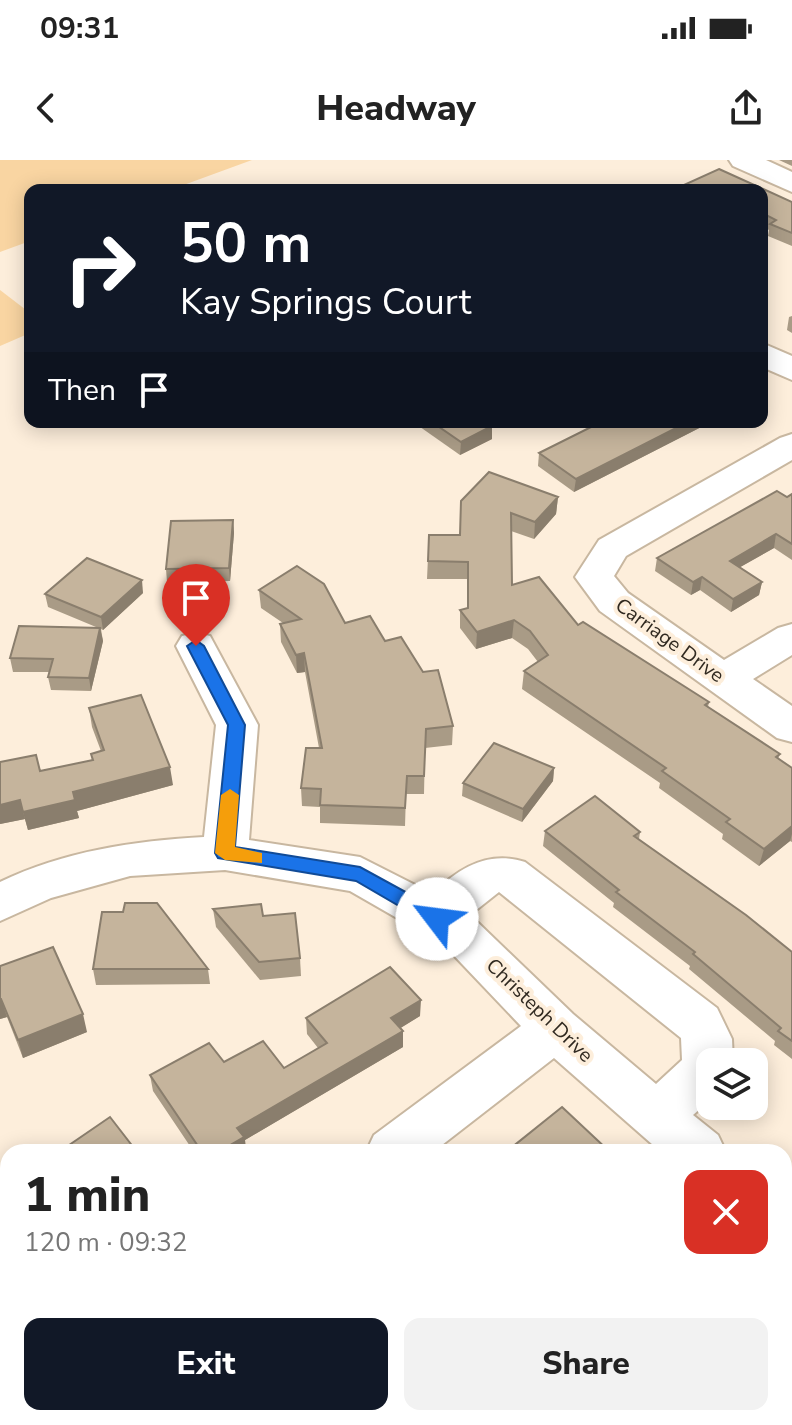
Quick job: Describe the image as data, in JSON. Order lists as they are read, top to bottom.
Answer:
{
  "streets": {
    "street": ["Carriage Drive", "Christeph Drive"]
  },
  "page": {
    "status": "09:31",
    "header": "Headway",
    "turn": ["50 m", "Kay Springs Court"],
    "then": "Then",
    "heading": ["1 min", "120 m · 09:32"],
    "buttons": ["Exit", "Share"]
  }
}
